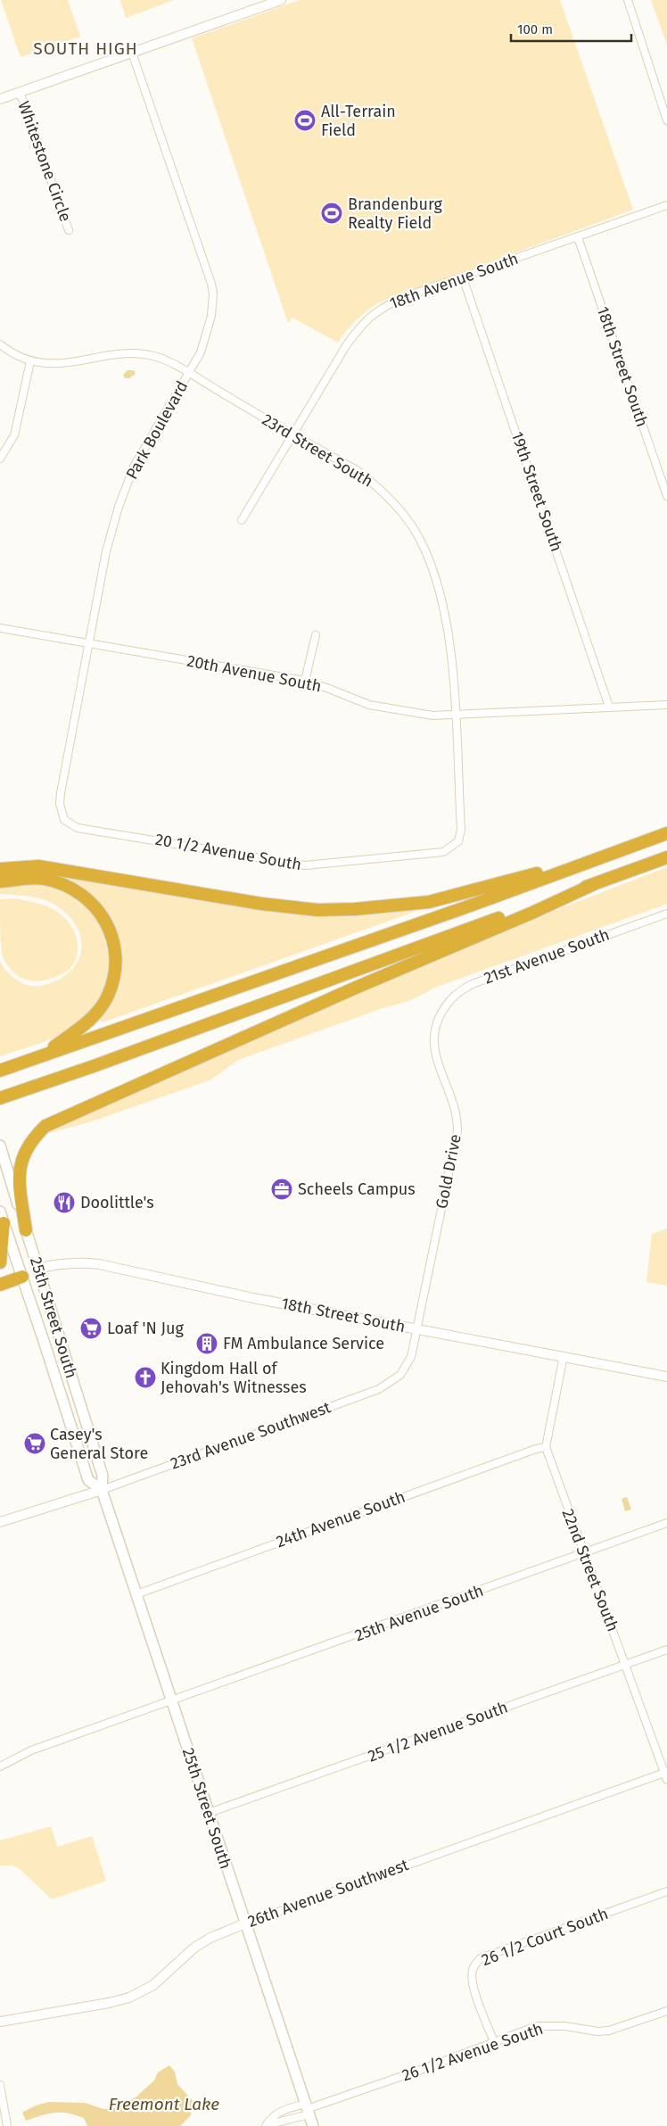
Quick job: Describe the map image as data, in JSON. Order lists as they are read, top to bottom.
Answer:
{
  "streets": {
    "main road": ["18th Street South", "25th Street South"],
    "street": [
      "Whitestone Circle",
      "18th Avenue South",
      "Park Boulevard",
      "23rd Street South",
      "19th Street South",
      "20th Avenue South",
      "20 1/2 Avenue South",
      "21st Avenue South",
      "Gold Drive",
      "23rd Avenue Southwest",
      "24th Avenue South",
      "22nd Street South",
      "25th Avenue South",
      "25 1/2 Avenue South",
      "26th Avenue Southwest",
      "26 1/2 Court South",
      "26 1/2 Avenue South"
    ]
  },
  "crossings": [
    ["18th Avenue South", "18th Street South"],
    ["18th Avenue South", "23rd Street South"],
    ["18th Avenue South", "19th Street South"],
    ["18th Street South", "Gold Drive"],
    ["18th Street South", "25th Street South"],
    ["18th Street South", "23rd Avenue Southwest"],
    ["Park Boulevard", "23rd Street South"],
    ["Park Boulevard", "20th Avenue South"],
    ["Park Boulevard", "20 1/2 Avenue South"],
    ["23rd Street South", "20th Avenue South"],
    ["23rd Street South", "20 1/2 Avenue South"],
    ["19th Street South", "20th Avenue South"],
    ["21st Avenue South", "Gold Drive"],
    ["Gold Drive", "23rd Avenue Southwest"],
    ["25th Street South", "23rd Avenue Southwest"],
    ["25th Street South", "24th Avenue South"],
    ["25th Street South", "25th Avenue South"],
    ["25th Street South", "25 1/2 Avenue South"],
    ["25th Street South", "26th Avenue Southwest"],
    ["25th Street South", "26 1/2 Avenue South"],
    ["24th Avenue South", "22nd Street South"],
    ["22nd Street South", "25th Avenue South"],
    ["22nd Street South", "25 1/2 Avenue South"],
    ["22nd Street South", "26th Avenue Southwest"],
    ["26 1/2 Court South", "26 1/2 Avenue South"]
  ],
  "districts": ["SOUTH HIGH"],
  "water": ["Freemont Lake"],
  "places": {
    "sports": ["All-Terrain Field", "Brandenburg Realty Field"],
    "office": ["Scheels Campus"],
    "restaurant": ["Doolittle's"],
    "supermarket": ["Loaf 'N Jug", "Casey's General Store"],
    "building": ["FM Ambulance Service"],
    "church": ["Kingdom Hall of Jehovah's Witnesses"]
  },
  "scale_bar": "100 m"
}
